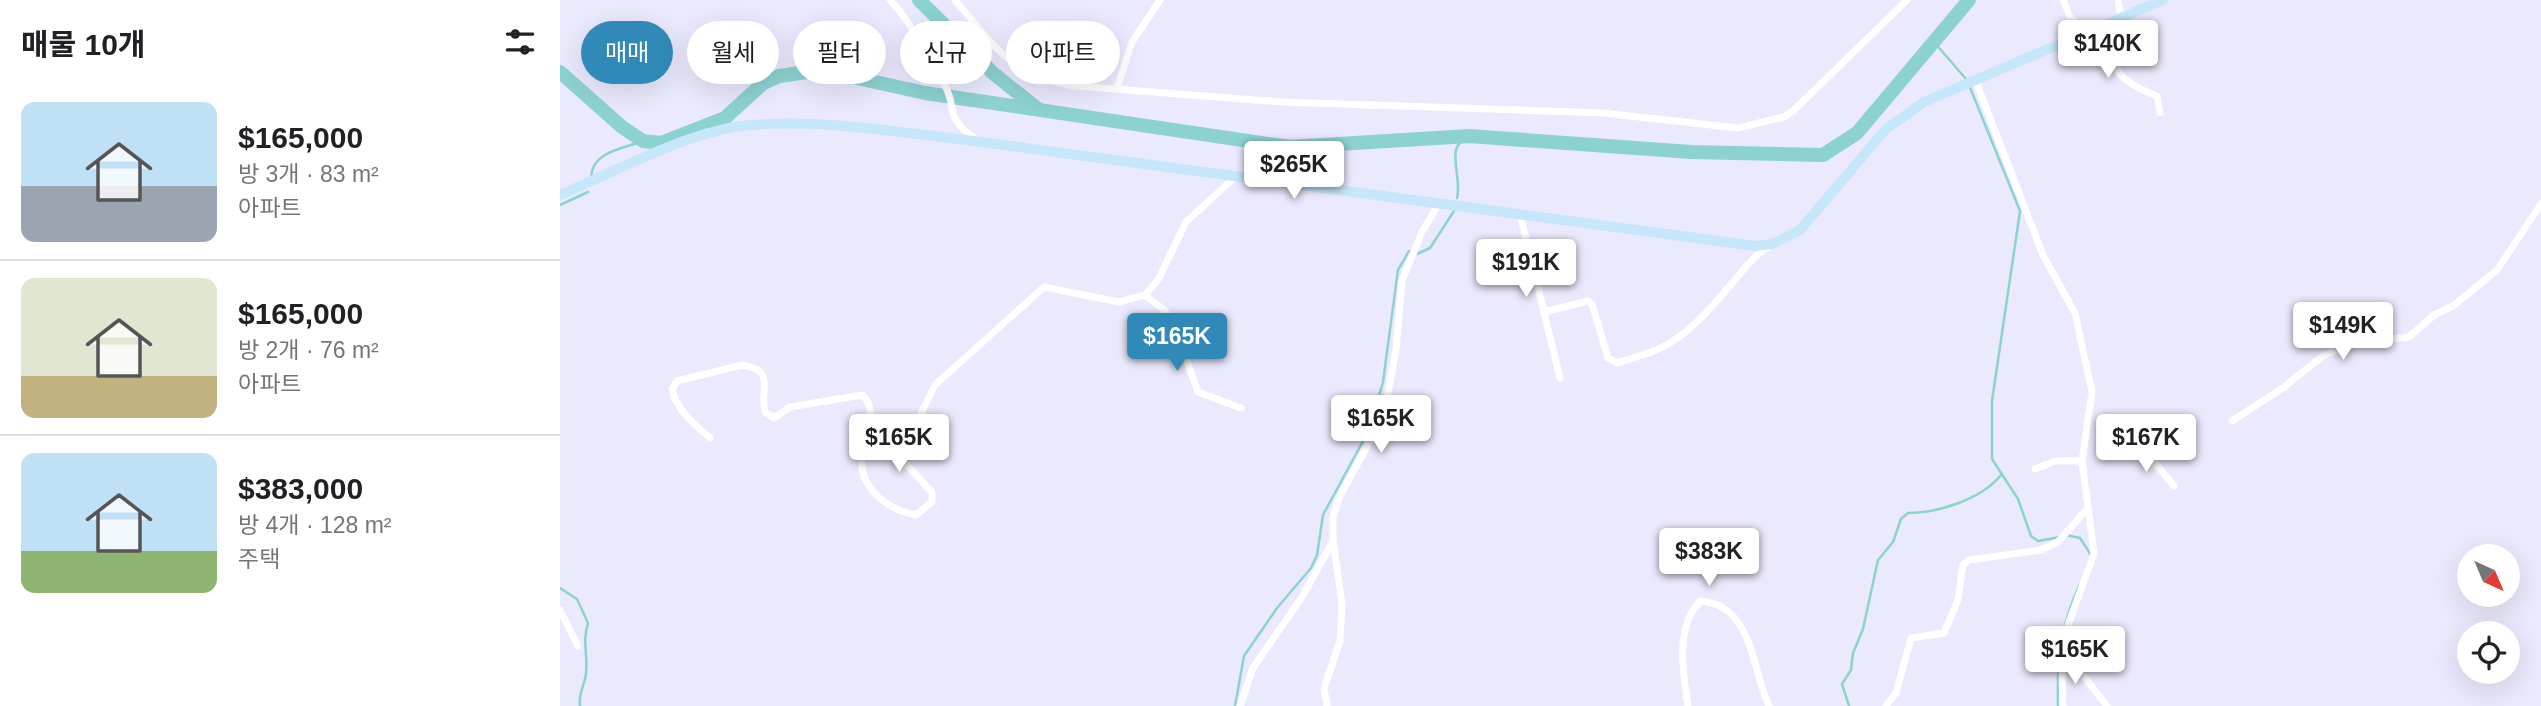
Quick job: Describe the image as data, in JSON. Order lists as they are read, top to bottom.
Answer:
{
  "north": "bottom right",
  "page": {
    "heading": "매물 10개",
    "price": [
      "$140K",
      "$265K",
      "$191K",
      "$149K",
      "$165K",
      "$165K",
      "$165K",
      "$167K",
      "$383K",
      "$165K"
    ],
    "chip": [
      "매매",
      "월세",
      "필터",
      "신규",
      "아파트"
    ],
    "list": [
      {
        "name": "$165,000",
        "note": "방 3개 · 83 m² · 아파트"
      },
      {
        "name": "$165,000",
        "note": "방 2개 · 76 m² · 아파트"
      },
      {
        "name": "$383,000",
        "note": "방 4개 · 128 m² · 주택"
      }
    ]
  }
}
